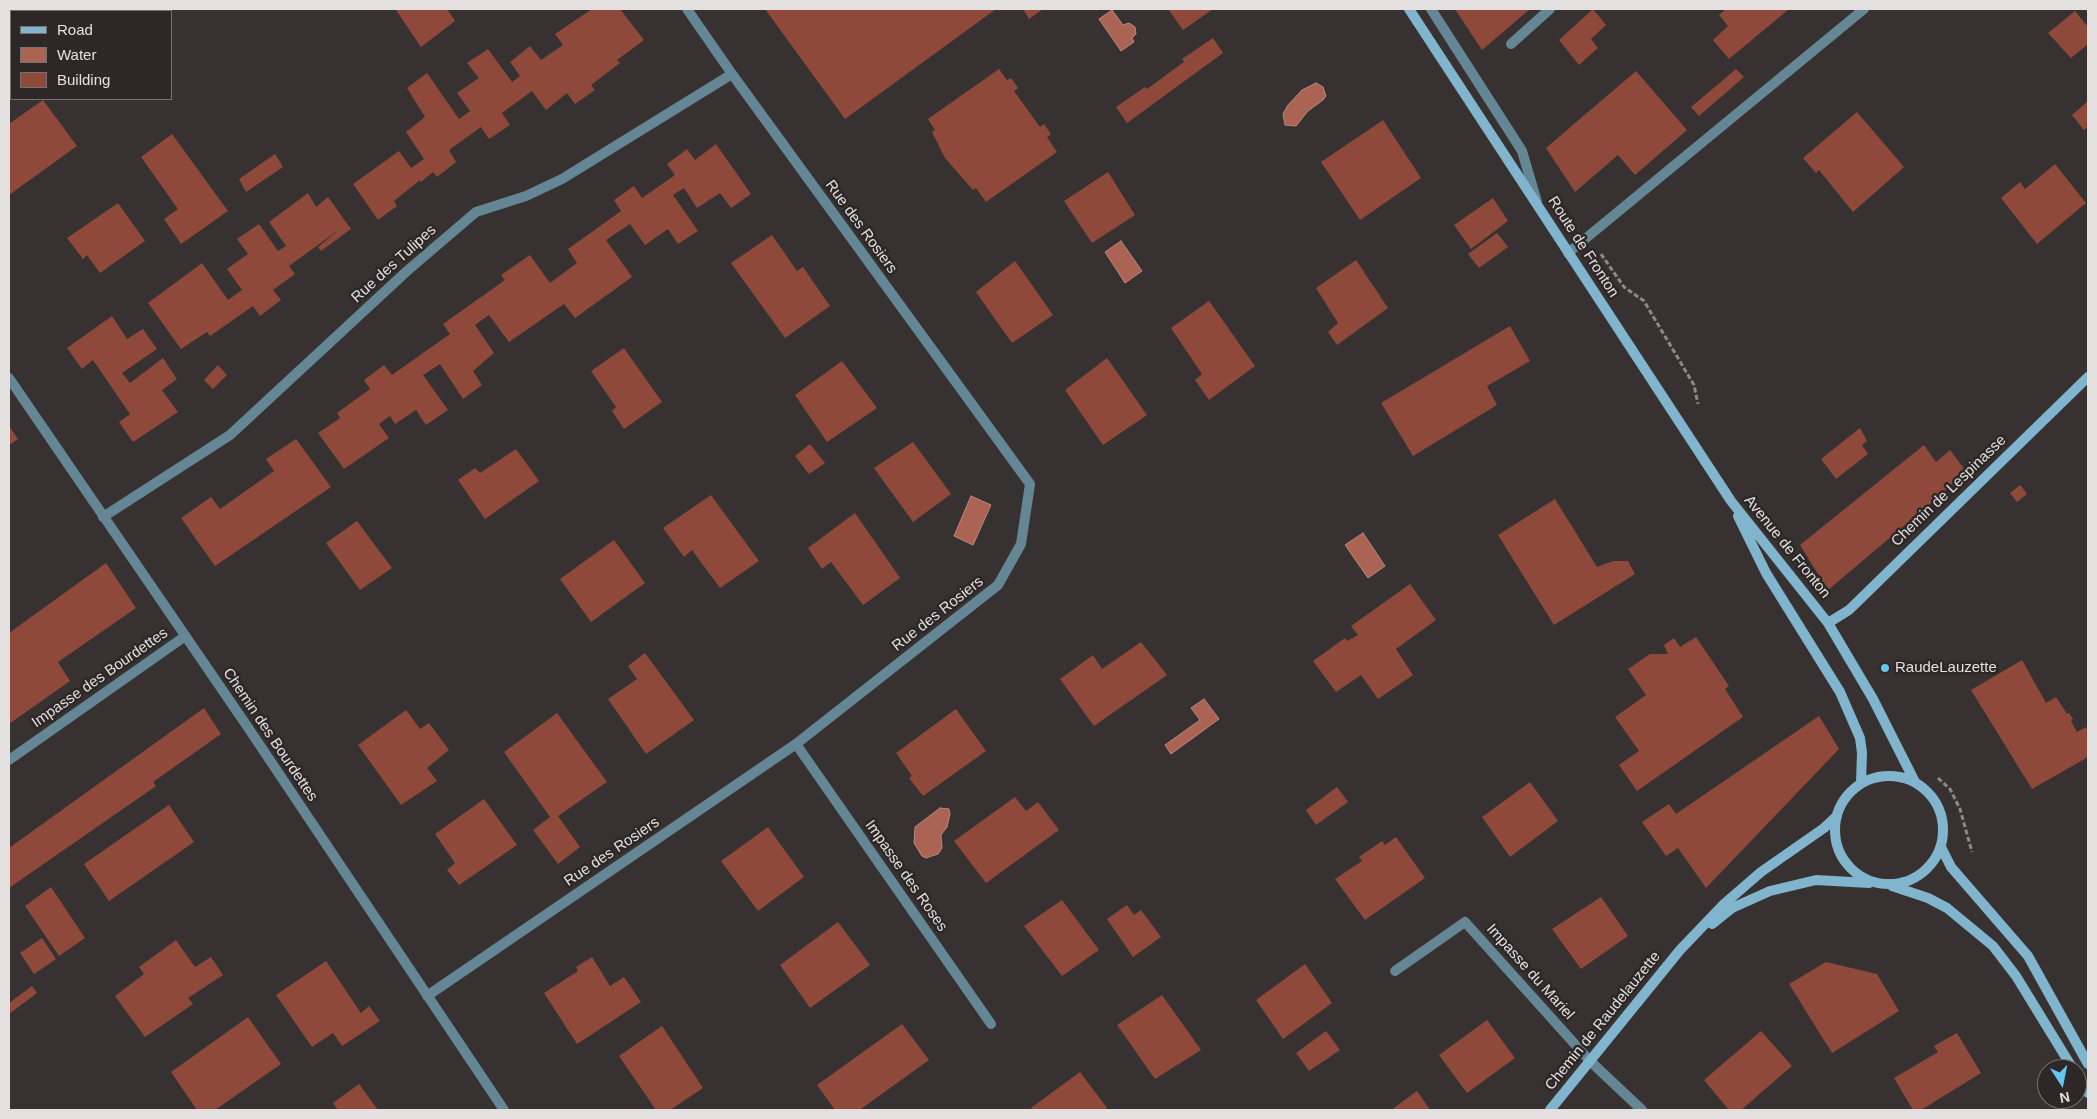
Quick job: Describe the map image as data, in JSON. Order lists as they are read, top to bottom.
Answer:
{
  "streets": {
    "main road": [
      "Route de Fronton",
      "Chemin de Lespinasse",
      "Avenue de Fronton",
      "Chemin de Raudelauzette"
    ],
    "street": [
      "Rue des Rosiers",
      "Rue des Tulipes",
      "Impasse des Bourdettes",
      "Chemin des Bourdettes",
      "Impasse des Roses",
      "Impasse du Mariel"
    ]
  },
  "crossings": [
    ["Rue des Rosiers", "Rue des Tulipes"],
    ["Rue des Rosiers", "Chemin des Bourdettes"],
    ["Rue des Rosiers", "Impasse des Roses"],
    ["Route de Fronton", "Avenue de Fronton"],
    ["Rue des Tulipes", "Chemin des Bourdettes"],
    ["Chemin de Lespinasse", "Avenue de Fronton"],
    ["Avenue de Fronton", "Chemin de Raudelauzette"],
    ["Impasse des Bourdettes", "Chemin des Bourdettes"],
    ["Impasse du Mariel", "Chemin de Raudelauzette"]
  ],
  "places": ["RaudeLauzette"],
  "legend": ["Road", "Water", "Building"],
  "north": "bottom"
}
